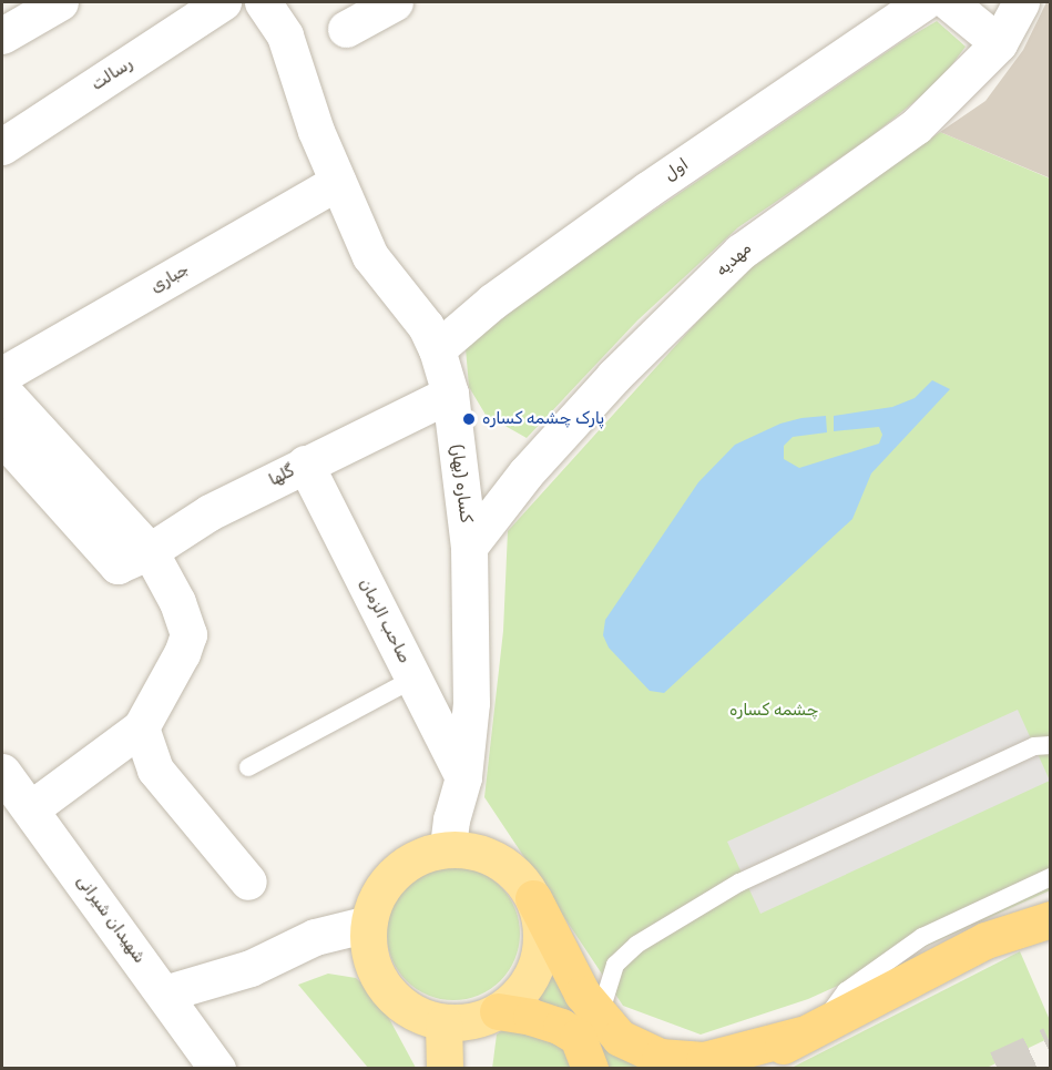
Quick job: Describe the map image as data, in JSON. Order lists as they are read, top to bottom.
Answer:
{
  "streets": {
    "street": [
      "رسالت",
      "اول",
      "مهدیه",
      "جباری",
      "گلها",
      "کساره (بهار)",
      "صاحب الزمان",
      "شهیدان شیرانی"
    ]
  },
  "crossings": [
    ["اول", "کساره (بهار)"],
    ["مهدیه", "کساره (بهار)"],
    ["جباری", "کساره (بهار)"],
    ["گلها", "کساره (بهار)"],
    ["گلها", "صاحب الزمان"],
    ["کساره (بهار)", "صاحب الزمان"]
  ],
  "parks": ["چشمه کساره"],
  "places": ["پارک چشمه کساره"]
}
